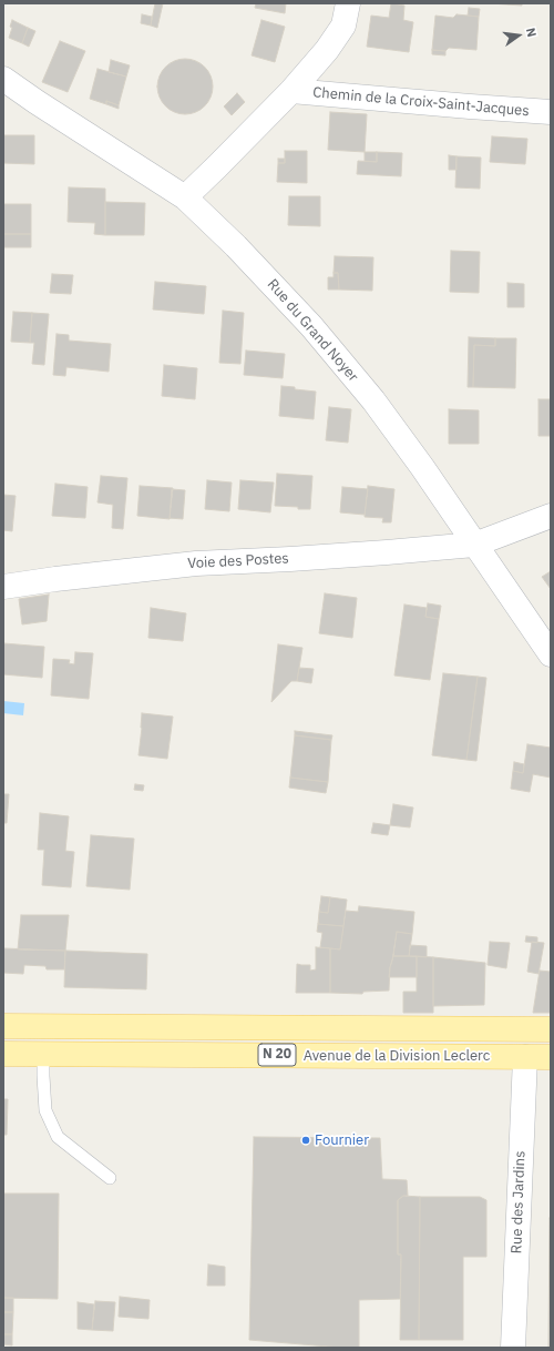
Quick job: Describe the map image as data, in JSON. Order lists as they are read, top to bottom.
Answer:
{
  "streets": {
    "main road": ["N 20", "Avenue de la Division Leclerc"],
    "street": [
      "Chemin de la Croix-Saint-Jacques",
      "Rue du Grand Noyer",
      "Voie des Postes",
      "Rue des Jardins"
    ]
  },
  "crossings": [
    ["Rue du Grand Noyer", "Voie des Postes"],
    ["Avenue de la Division Leclerc", "Rue des Jardins"]
  ],
  "places": ["Fournier"],
  "north": "right"
}
